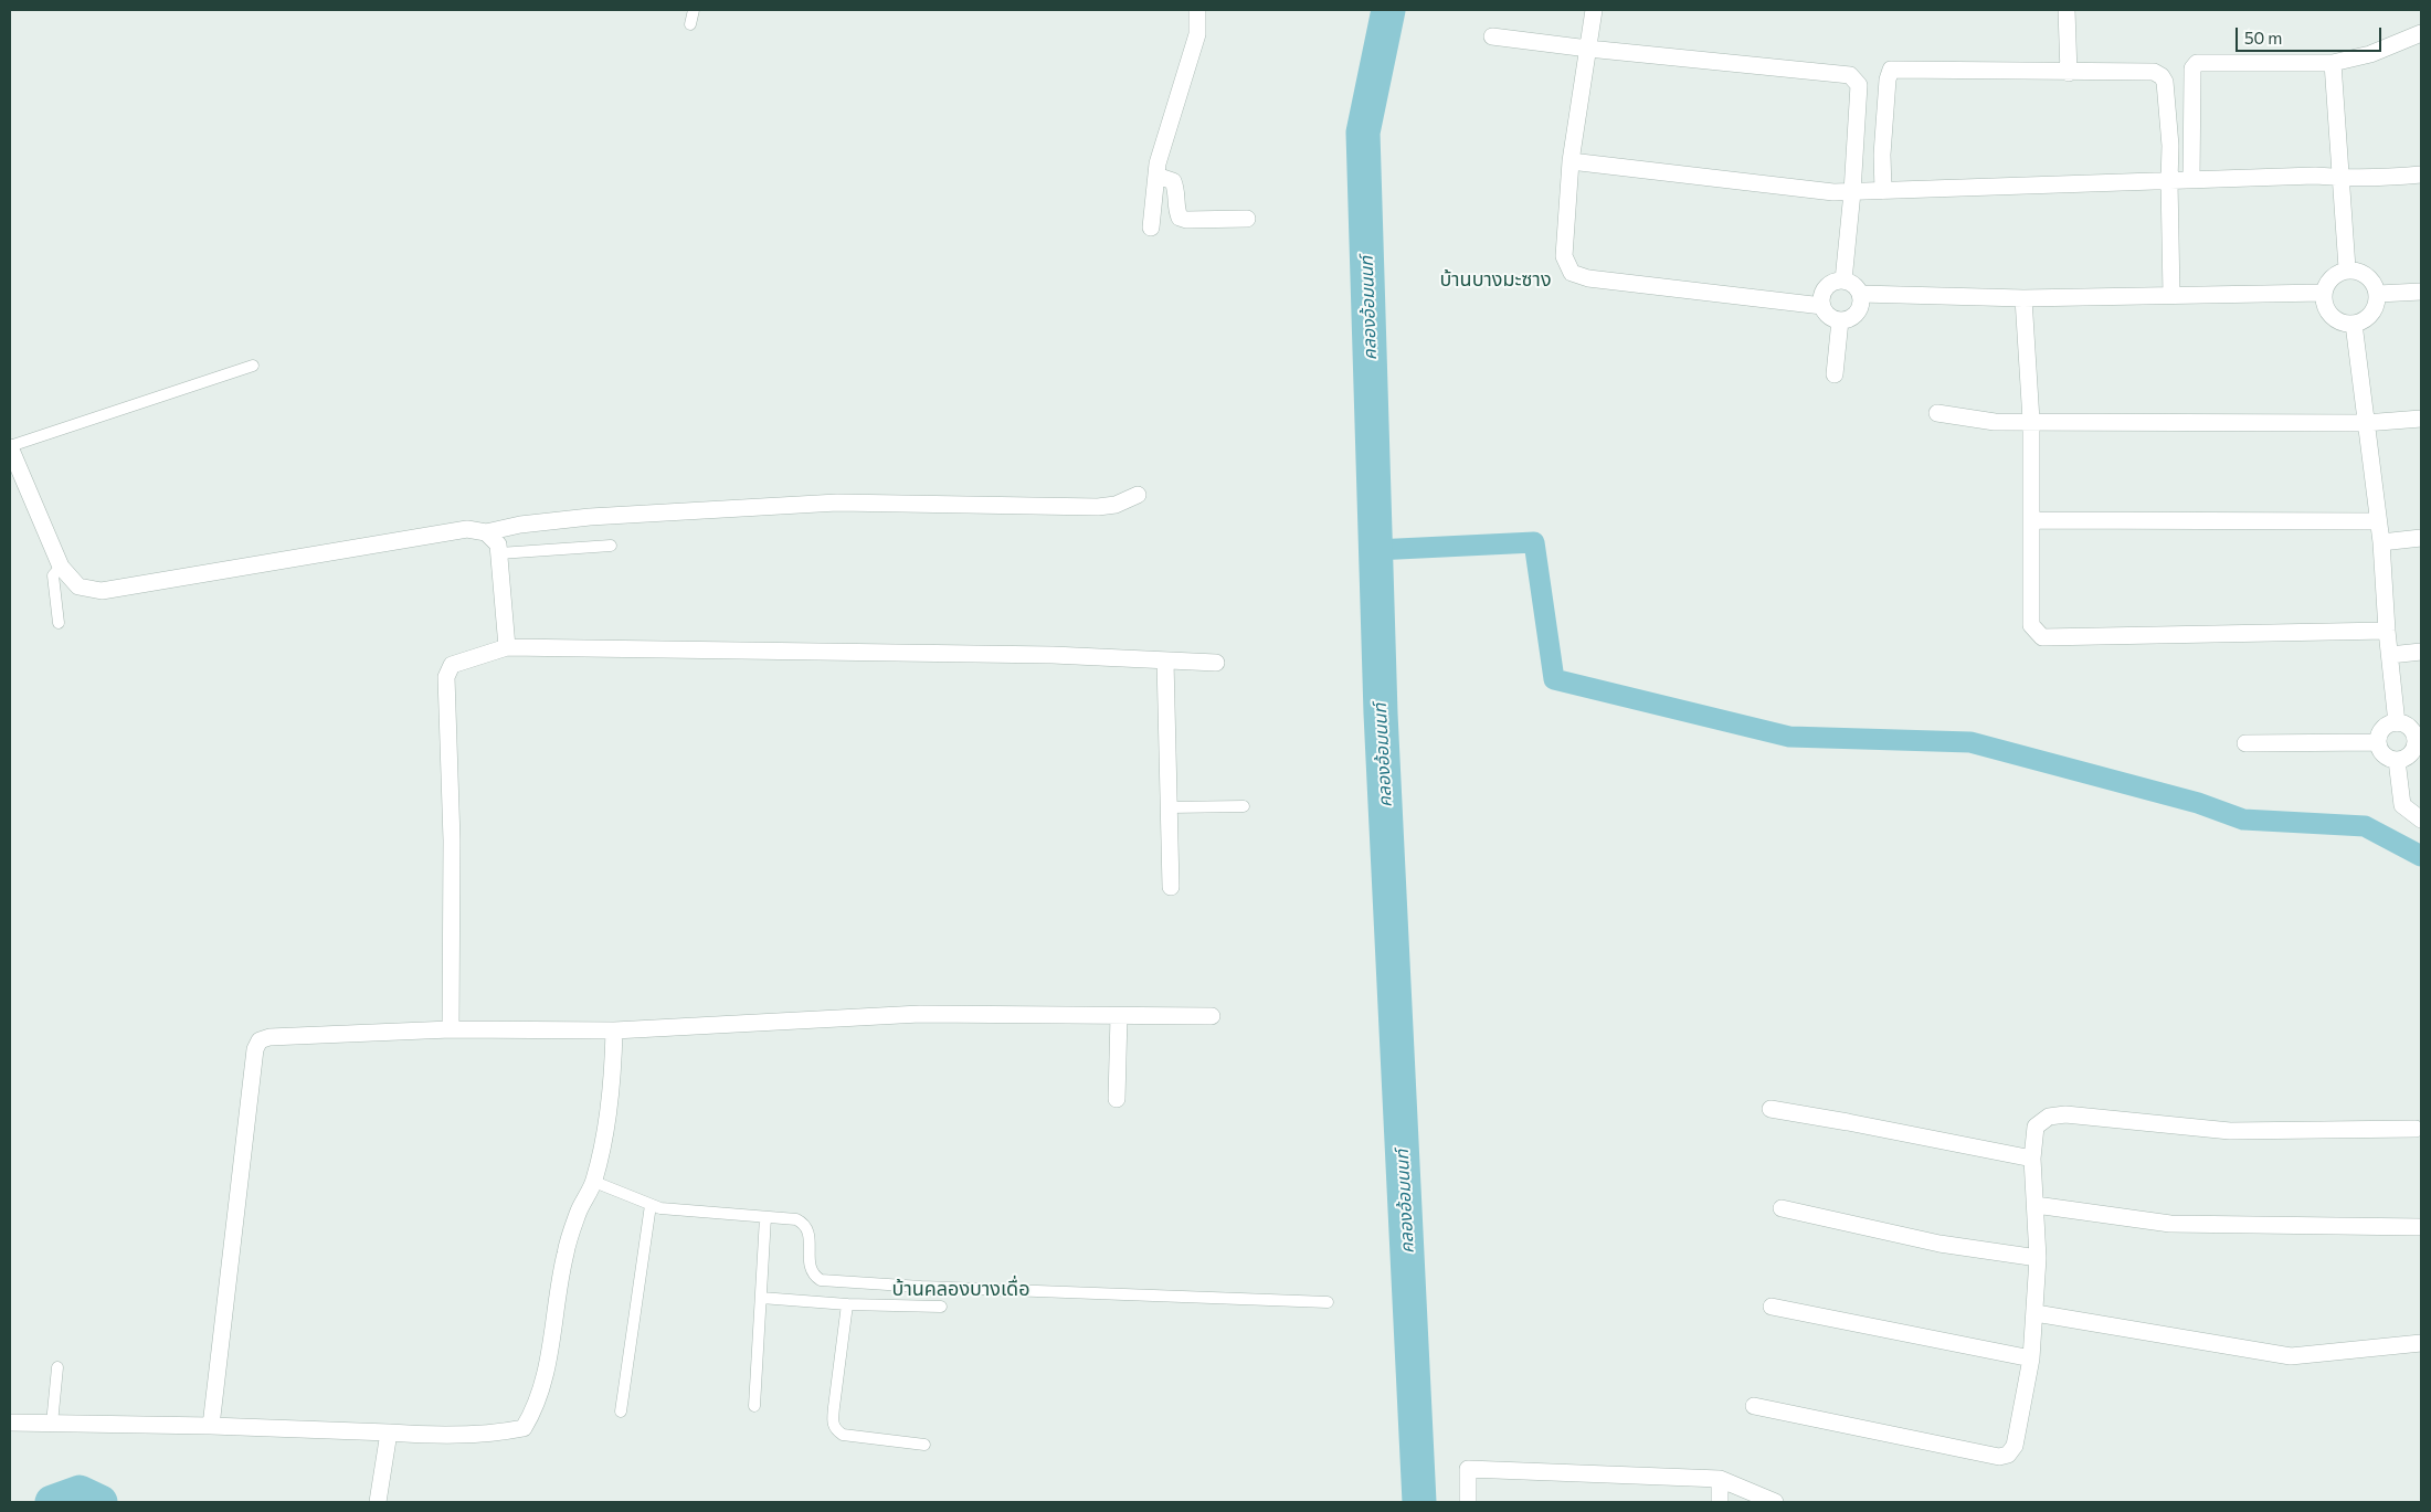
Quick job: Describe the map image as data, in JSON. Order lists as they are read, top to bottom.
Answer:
{
  "districts": ["บ้านบางมะซาง", "บ้านคลองบางเดื่อ"],
  "water": ["คลองอ้อมนนท์"],
  "scale_bar": "50 m"
}
